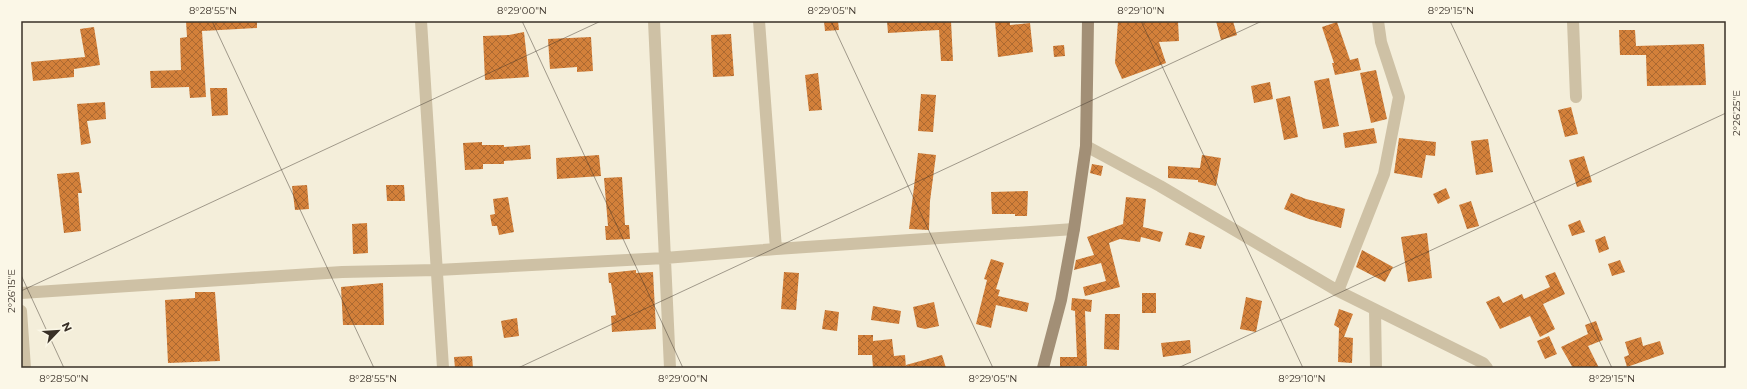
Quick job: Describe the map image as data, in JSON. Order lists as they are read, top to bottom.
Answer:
{
  "north": "top right",
  "coordinates": [
    "8°28'55\"N",
    "8°29'00\"N",
    "8°29'05\"N",
    "8°29'10\"N",
    "8°29'15\"N",
    "2°26'25\"E",
    "2°26'15\"E",
    "8°28'50\"N"
  ]
}
